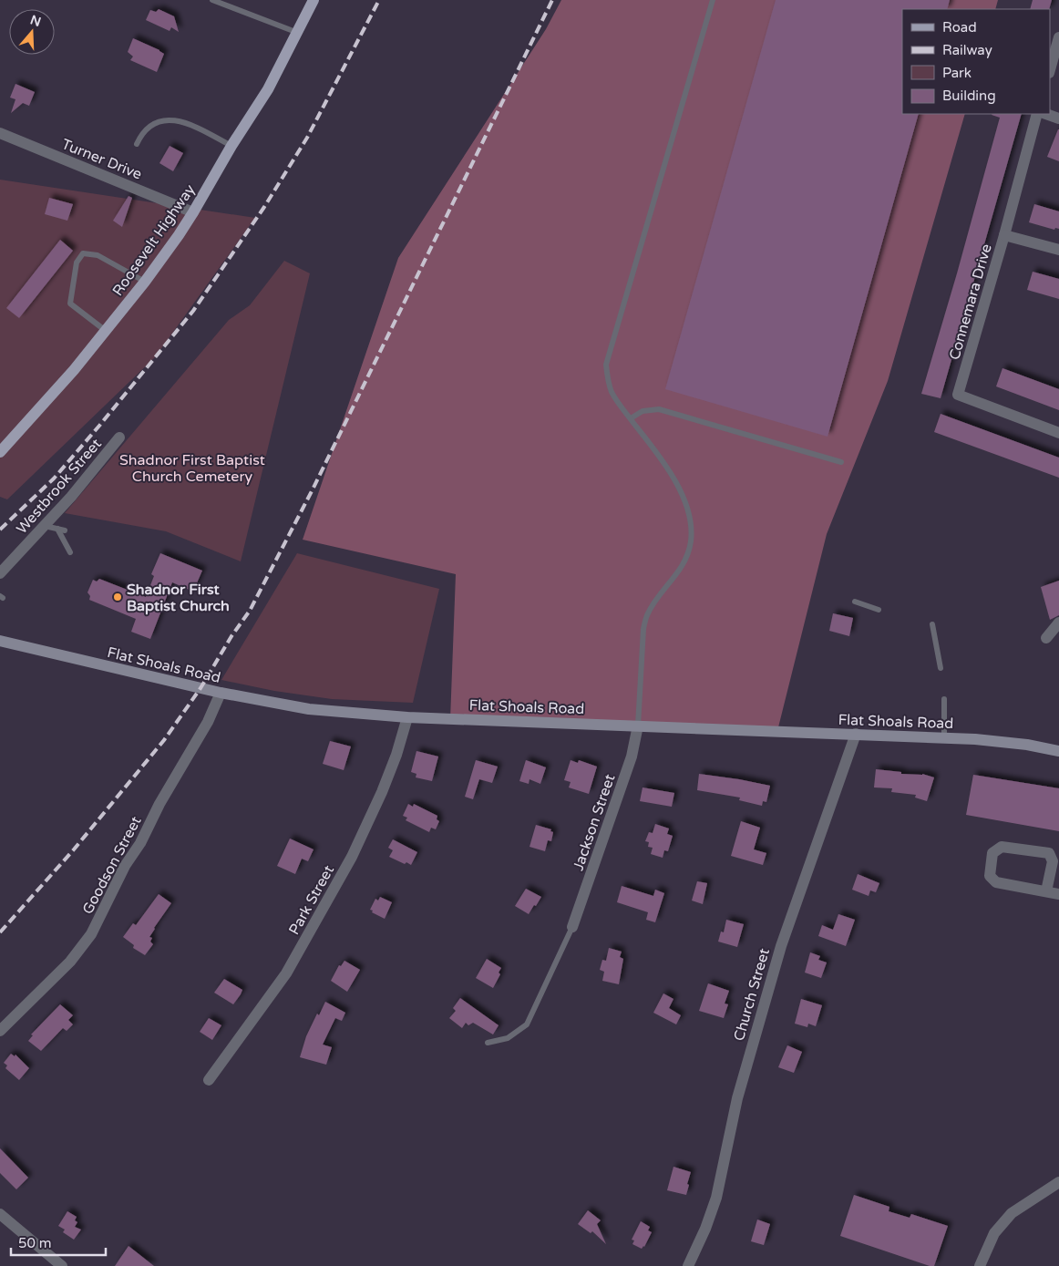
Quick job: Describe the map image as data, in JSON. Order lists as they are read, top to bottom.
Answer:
{
  "streets": {
    "main road": ["Roosevelt Highway"],
    "street": [
      "Turner Drive",
      "Connemara Drive",
      "Westbrook Street",
      "Flat Shoals Road",
      "Jackson Street",
      "Goodson Street",
      "Park Street",
      "Church Street"
    ]
  },
  "crossings": [
    ["Turner Drive", "Roosevelt Highway"],
    ["Flat Shoals Road", "Jackson Street"],
    ["Flat Shoals Road", "Goodson Street"],
    ["Flat Shoals Road", "Park Street"],
    ["Flat Shoals Road", "Church Street"]
  ],
  "parks": ["Shadnor First Baptist Church Cemetery"],
  "places": ["Shadnor First Baptist Church"],
  "legend": [
    "Road",
    "Railway",
    "Park",
    "Building"
  ],
  "scale_bar": "50 m",
  "north": "top"
}
